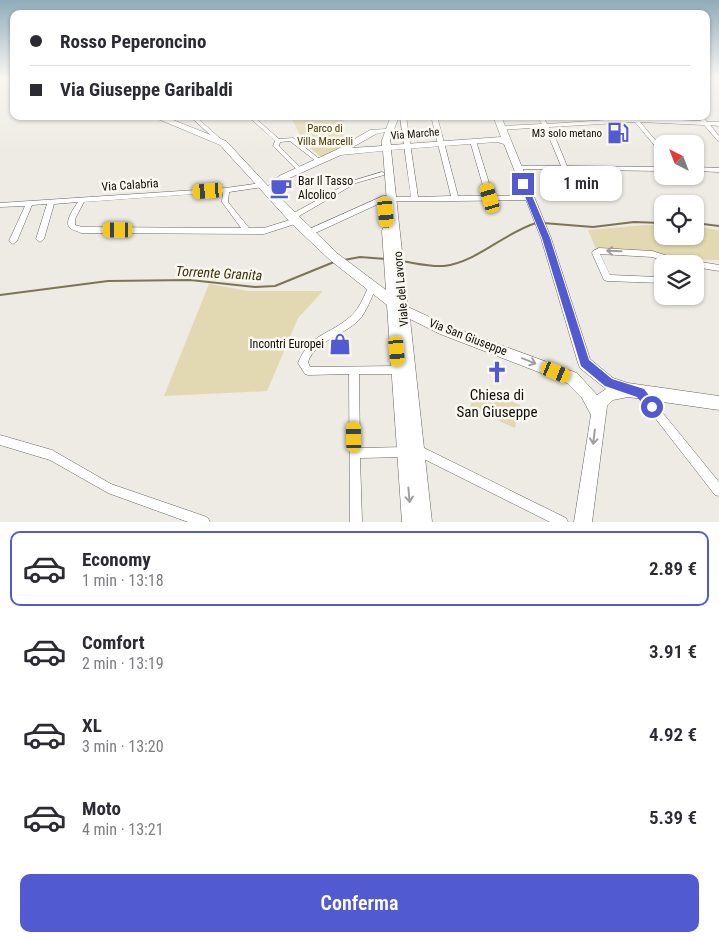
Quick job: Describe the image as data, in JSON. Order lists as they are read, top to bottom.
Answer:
{
  "streets": {
    "main road": ["Via Marche", "Viale del Lavoro", "Via San Giuseppe"],
    "street": ["Via Calabria"]
  },
  "crossings": [
    ["Via Marche", "Via Calabria"],
    ["Via Marche", "Viale del Lavoro"],
    ["Via Marche", "Via San Giuseppe"],
    ["Via Calabria", "Via San Giuseppe"],
    ["Viale del Lavoro", "Via San Giuseppe"]
  ],
  "one_way": ["Via San Giuseppe"],
  "water": ["Torrente Granita"],
  "parks": ["Parco di Villa Marcelli"],
  "places": {
    "fuel station": ["M3 solo metano"],
    "cafe": ["Bar Il Tasso Alcolico"],
    "shop": ["Incontri Europei"],
    "church": ["Chiesa di San Giuseppe"]
  },
  "north": "top left",
  "page": {
    "banner": ["Rosso Peperoncino", "Via Giuseppe Garibaldi"],
    "bubble": "1 min",
    "list": [
      {
        "name": "Economy",
        "note": "1 min · 13:18",
        "value": "2.89 €"
      },
      {
        "name": "Comfort",
        "note": "2 min · 13:19",
        "value": "3.91 €"
      },
      {
        "name": "XL",
        "note": "3 min · 13:20",
        "value": "4.92 €"
      },
      {
        "name": "Moto",
        "note": "4 min · 13:21",
        "value": "5.39 €"
      }
    ],
    "buttons": "Conferma"
  }
}
